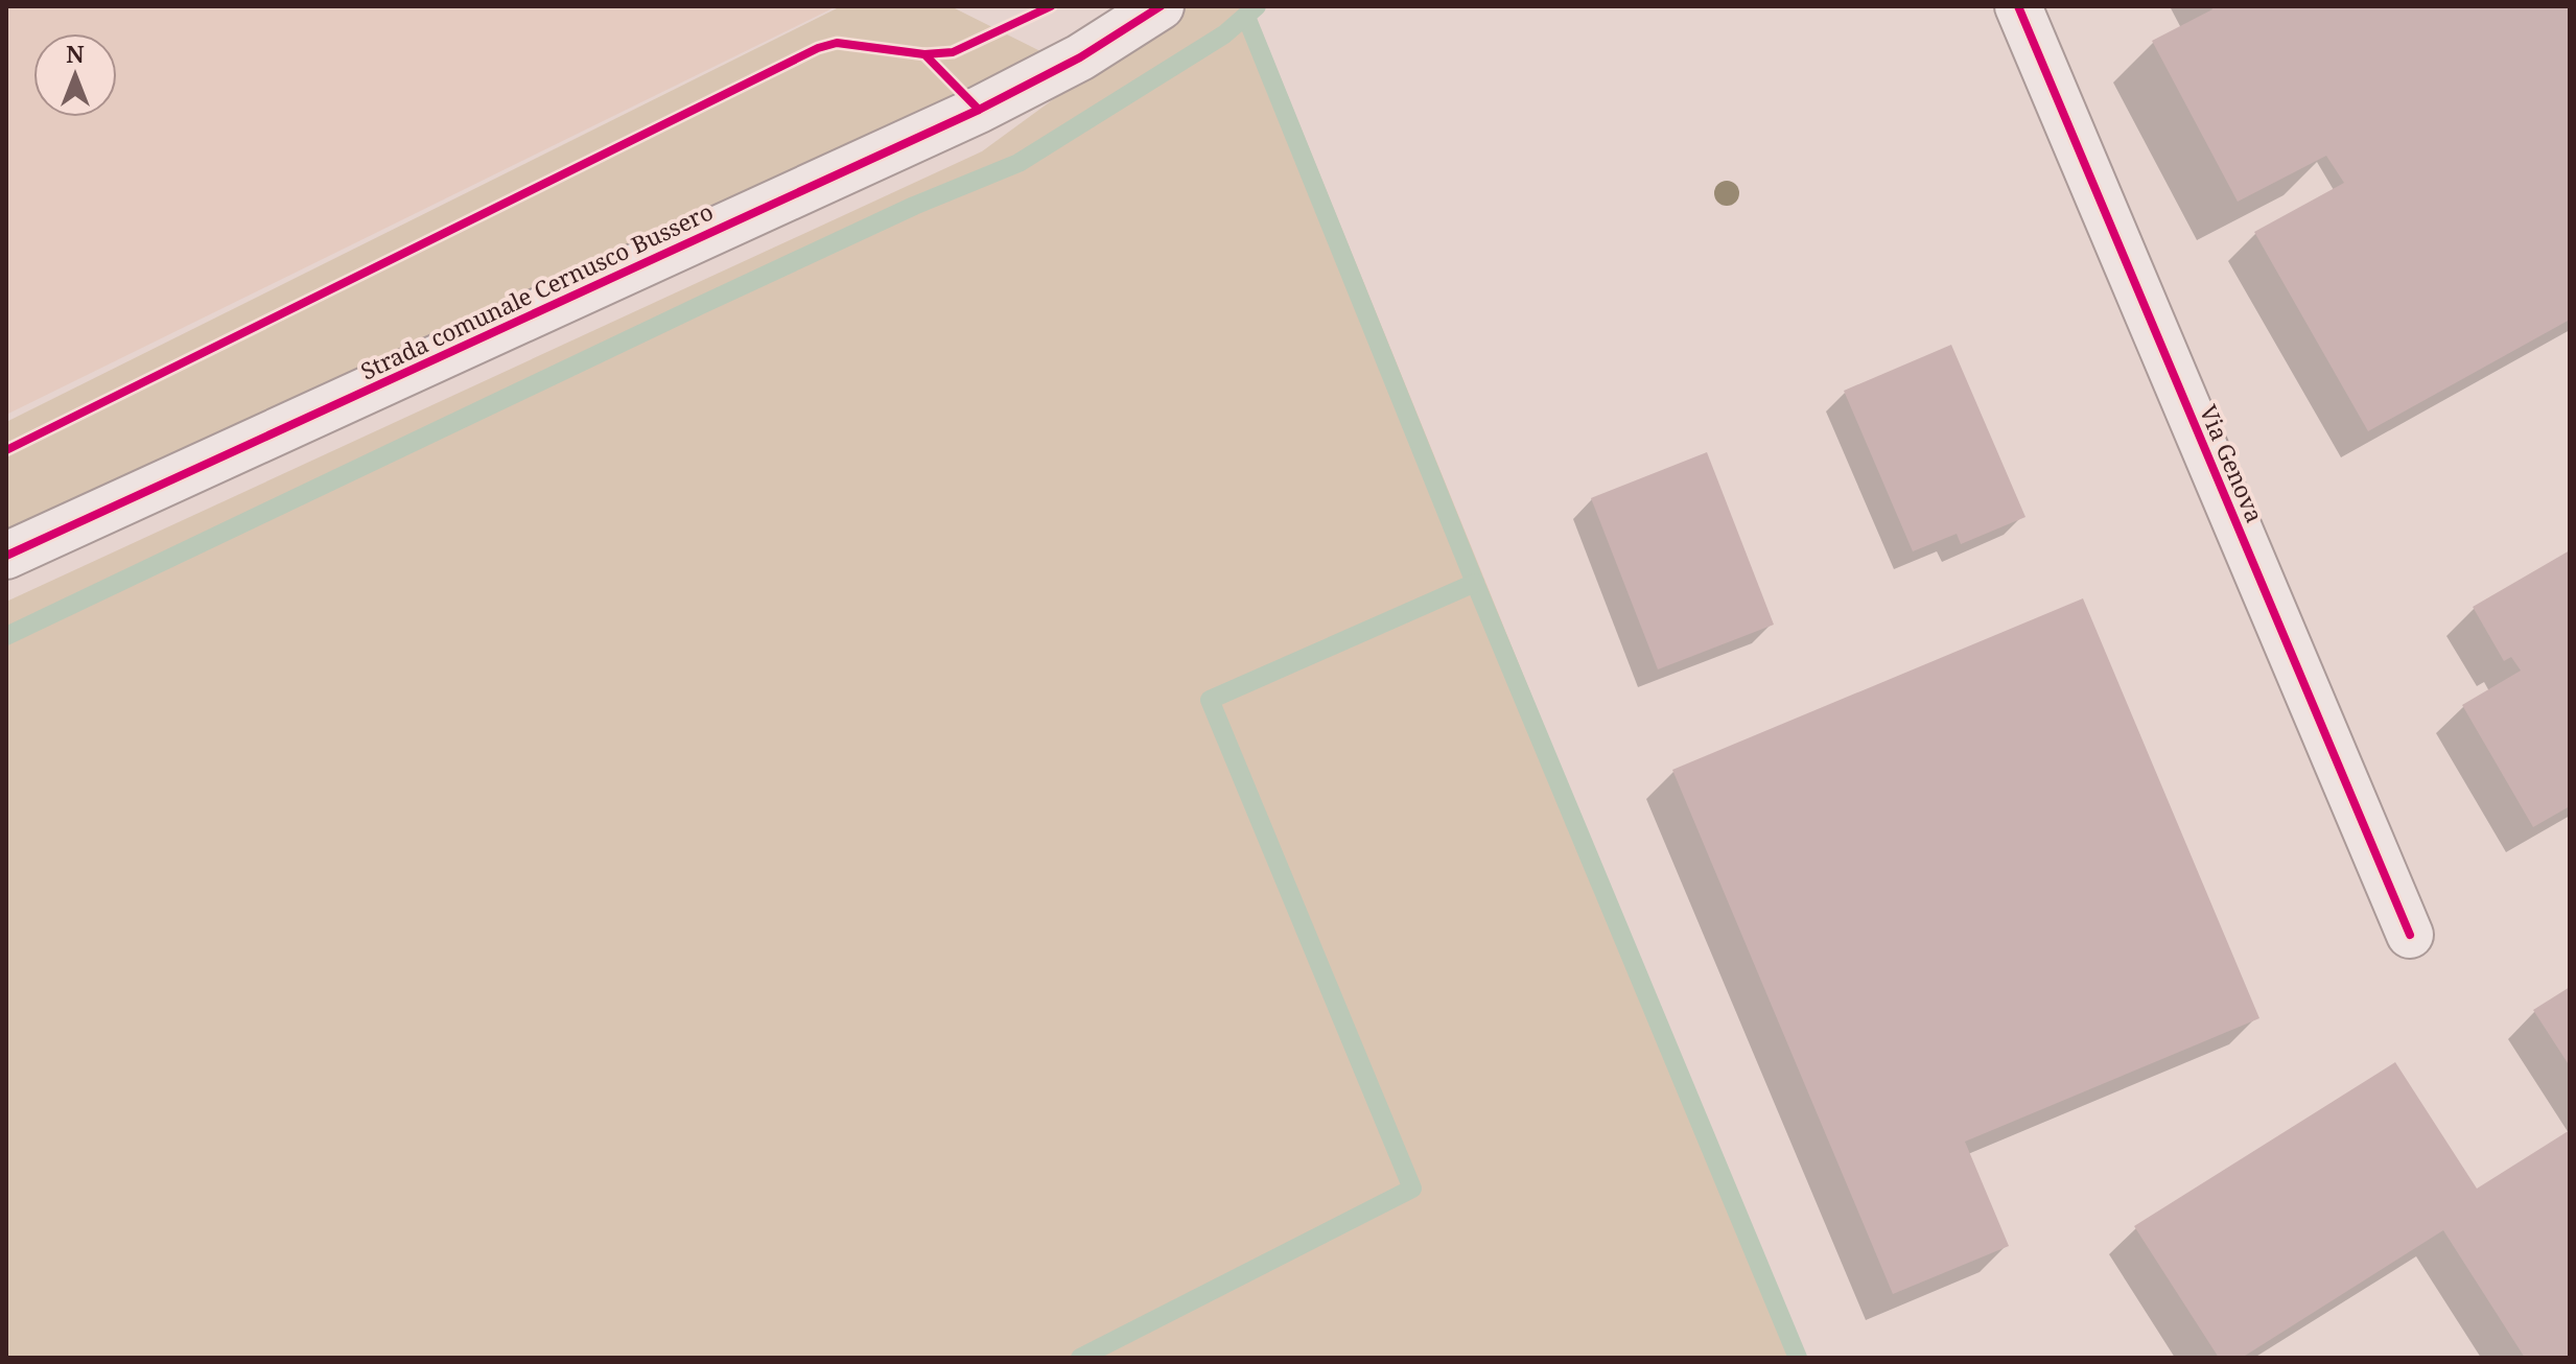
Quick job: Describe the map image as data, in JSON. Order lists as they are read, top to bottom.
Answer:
{
  "streets": {
    "street": ["Strada comunale Cernusco Bussero", "Via Genova"]
  },
  "north": "top"
}
